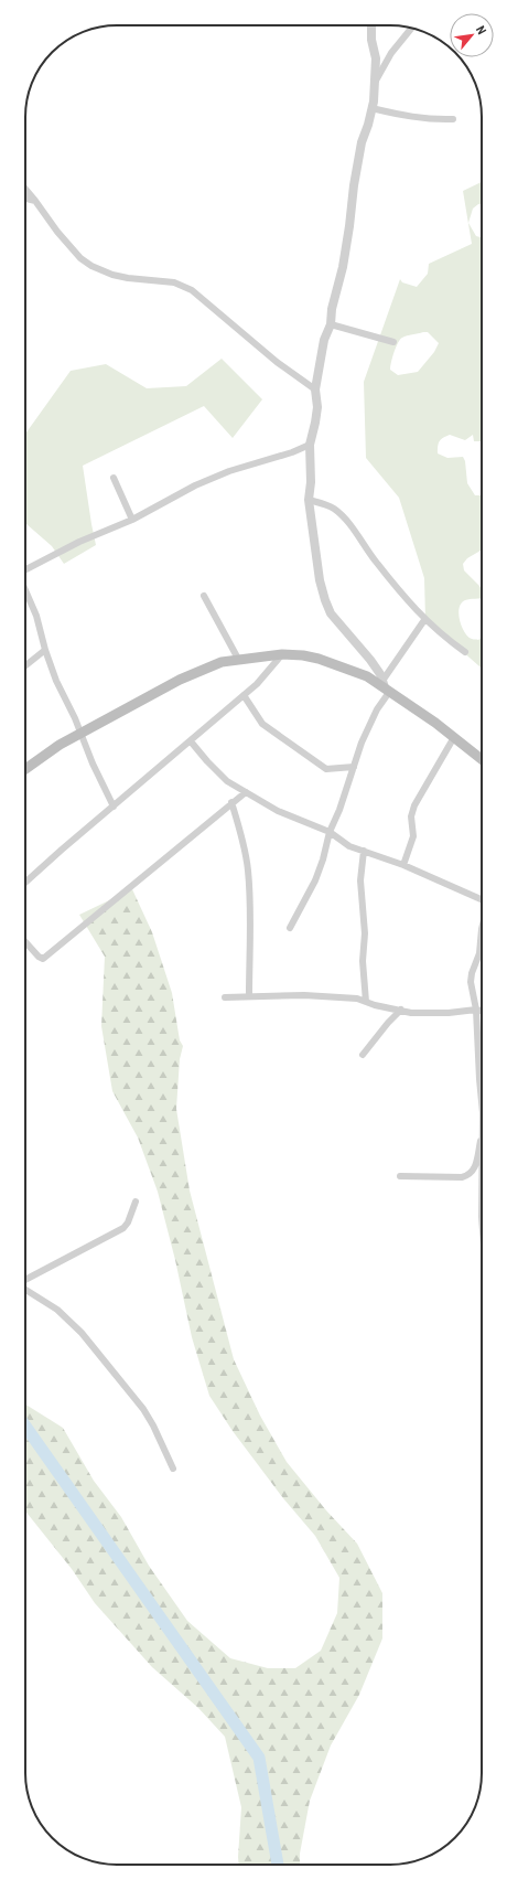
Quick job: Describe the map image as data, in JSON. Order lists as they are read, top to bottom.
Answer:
{
  "north": "top right"
}
